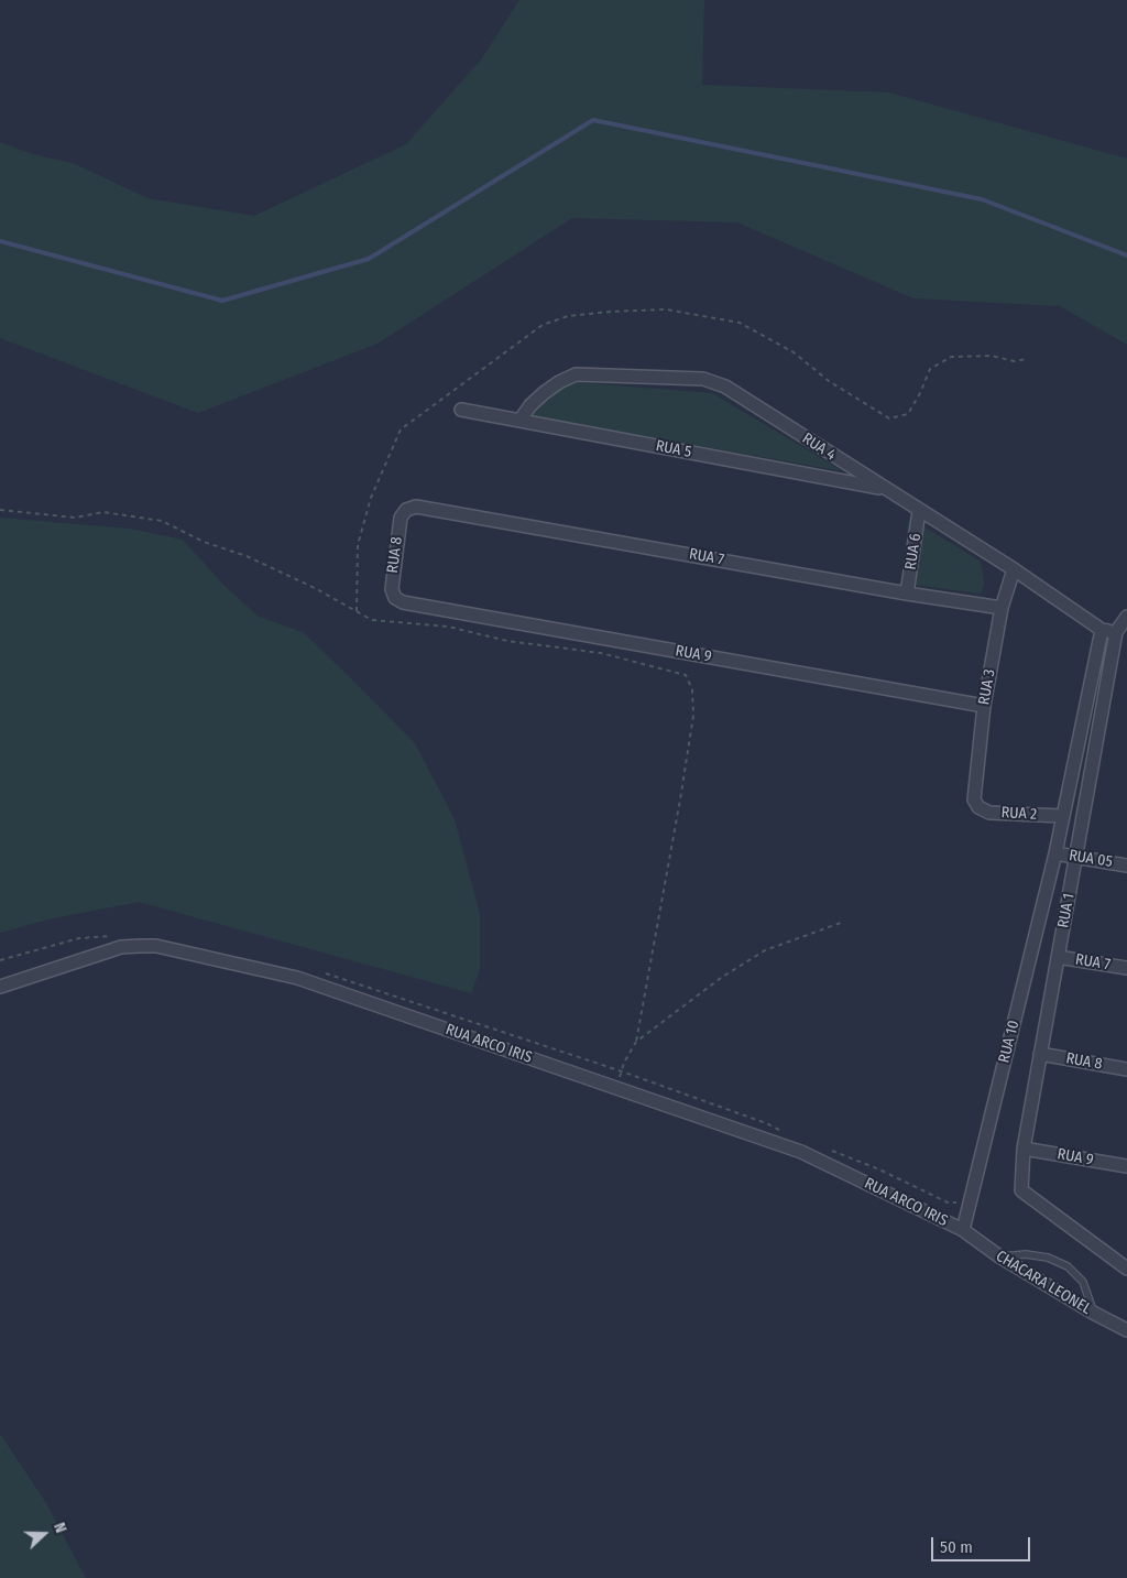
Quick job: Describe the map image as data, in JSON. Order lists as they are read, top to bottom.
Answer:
{
  "streets": {
    "street": [
      "RUA 4",
      "RUA 5",
      "RUA 6",
      "RUA 8",
      "RUA 7",
      "RUA 9",
      "RUA 3",
      "RUA 2",
      "RUA 05",
      "RUA 1",
      "RUA 10",
      "RUA ARCO IRIS",
      "CHACARA LEONEL"
    ]
  },
  "crossings": [
    ["RUA 4", "RUA 5"],
    ["RUA 4", "RUA 6"],
    ["RUA 4", "RUA 3"],
    ["RUA 6", "RUA 7"],
    ["RUA 8", "RUA 7"],
    ["RUA 8", "RUA 9"],
    ["RUA 8", "RUA 1"],
    ["RUA 7", "RUA 3"],
    ["RUA 7", "RUA 1"],
    ["RUA 9", "RUA 3"],
    ["RUA 9", "RUA 1"],
    ["RUA 3", "RUA 2"],
    ["RUA 05", "RUA 1"],
    ["RUA 05", "RUA 10"],
    ["RUA 10", "RUA ARCO IRIS"],
    ["RUA 10", "CHACARA LEONEL"],
    ["RUA ARCO IRIS", "CHACARA LEONEL"]
  ],
  "scale_bar": "50 m",
  "north": "right"
}
